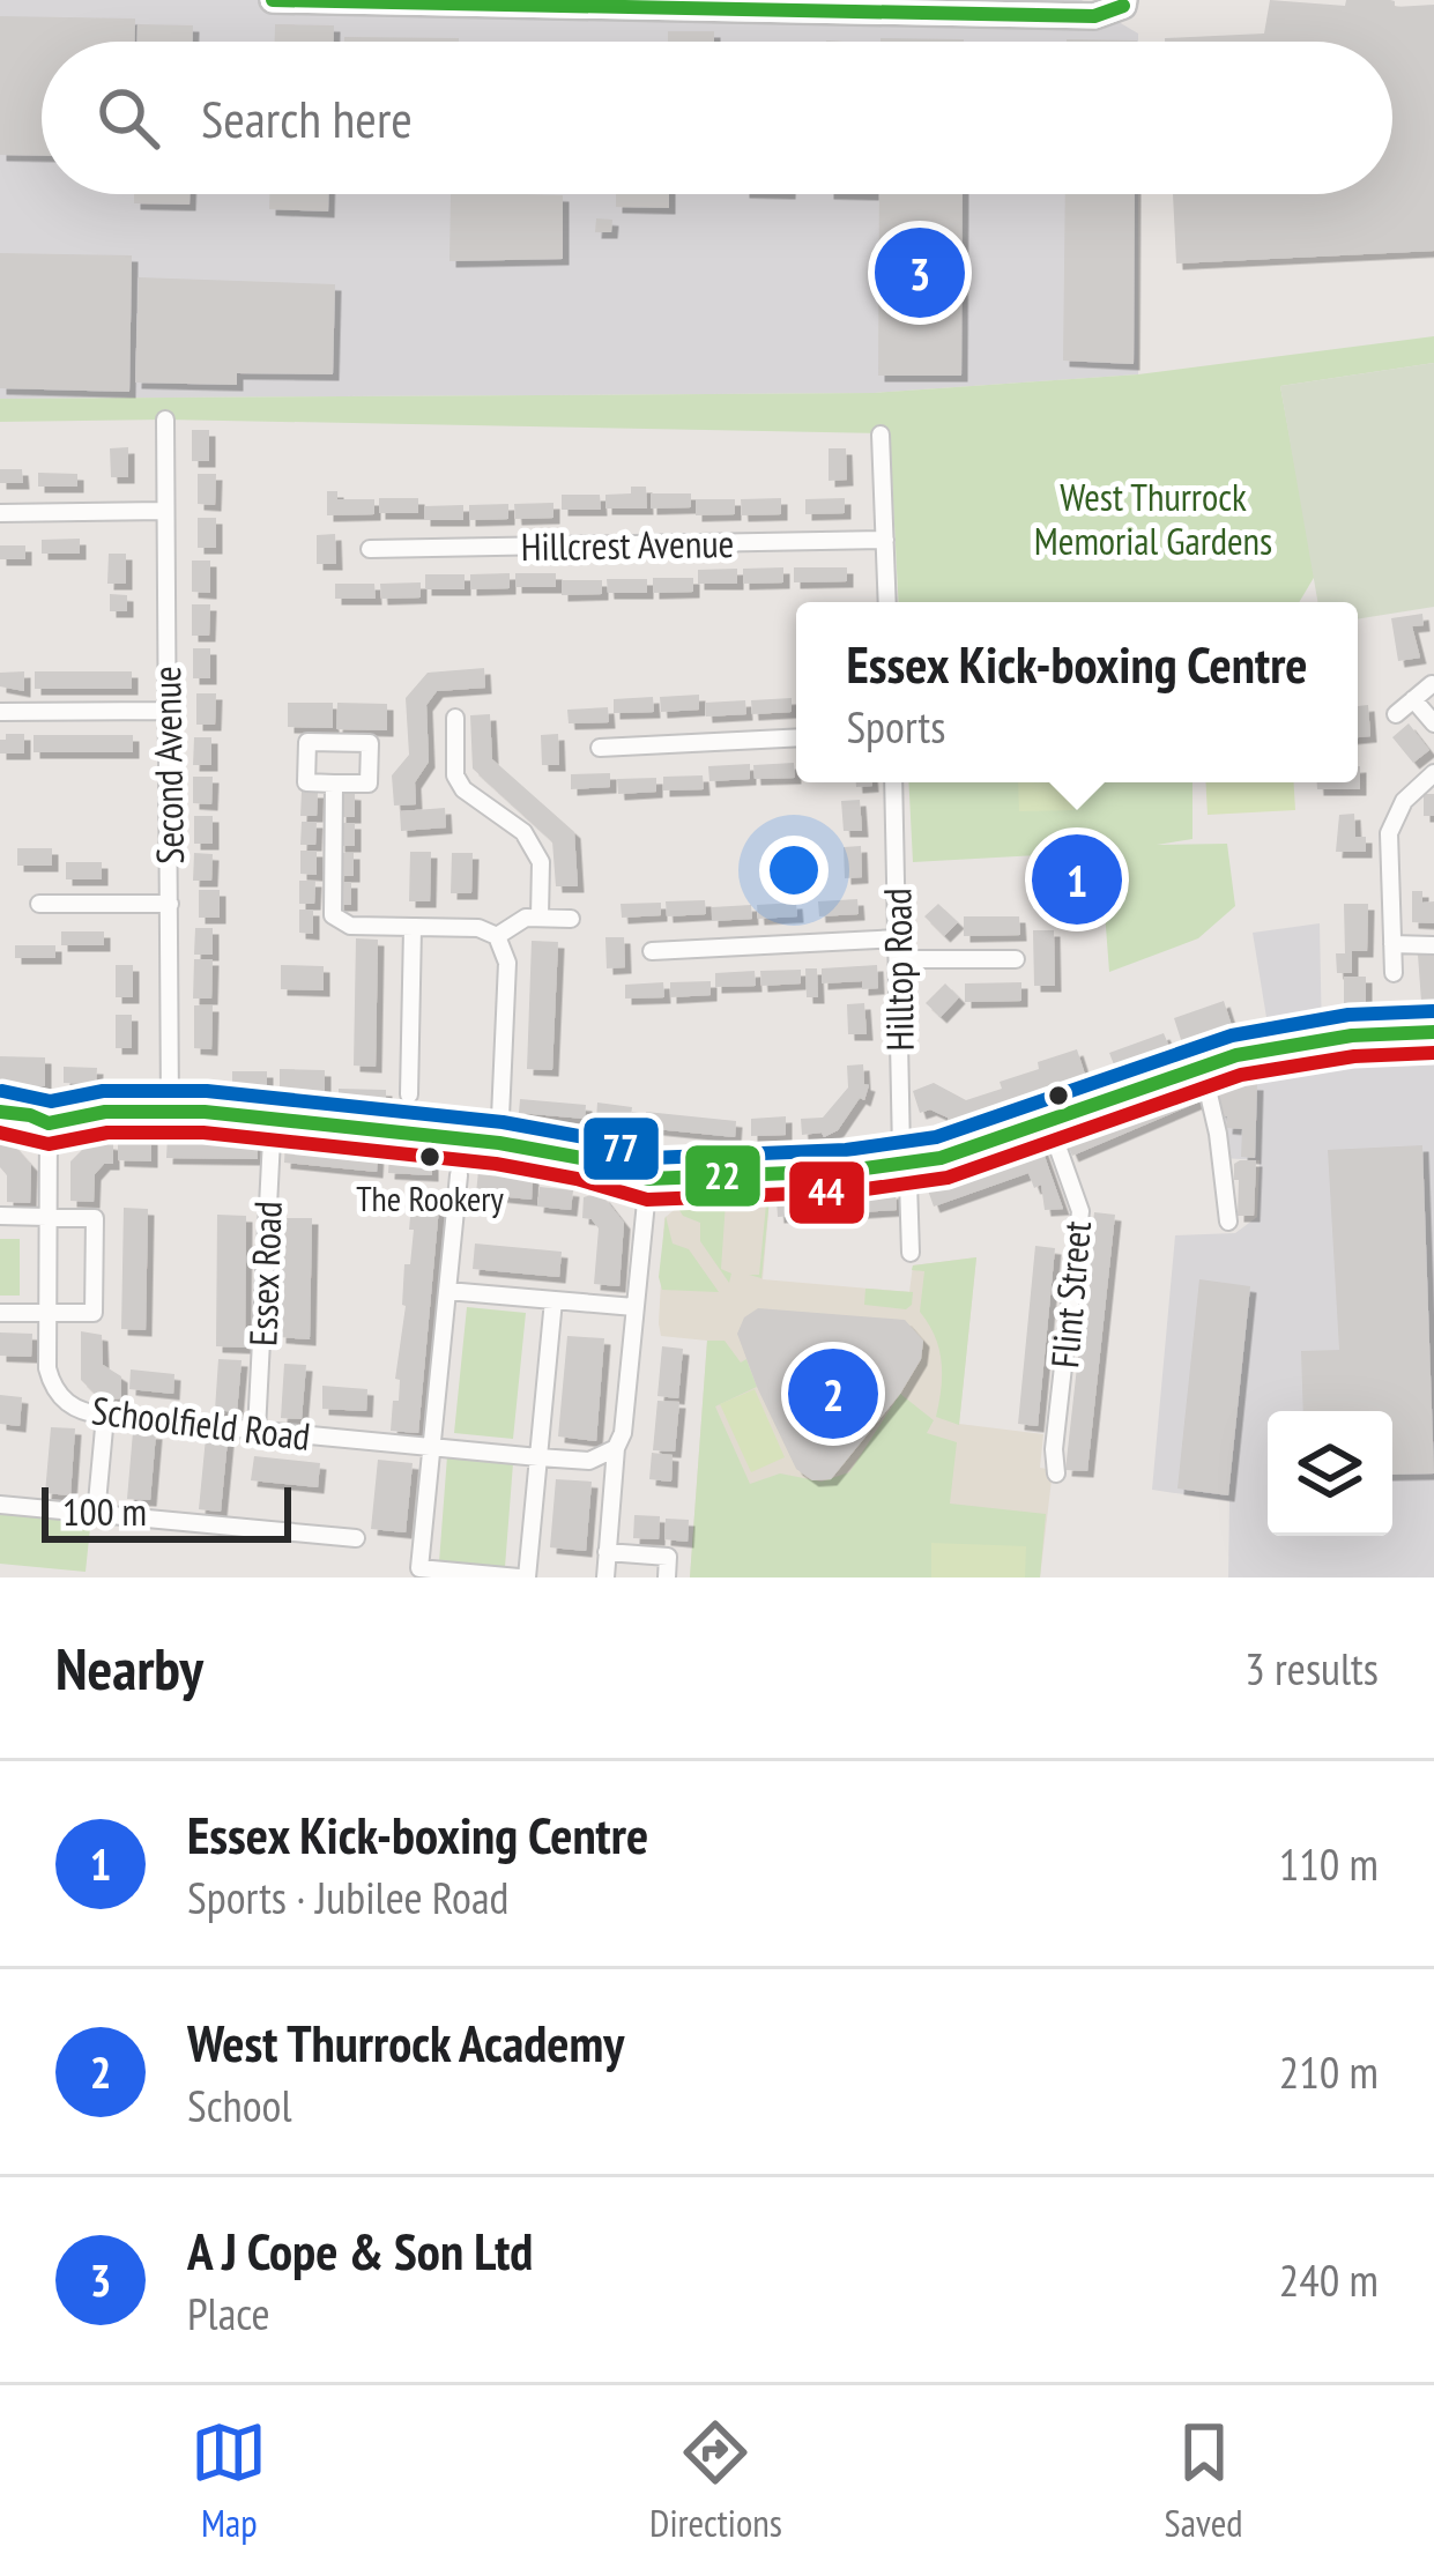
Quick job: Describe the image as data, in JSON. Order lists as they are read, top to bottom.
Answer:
{
  "streets": {
    "street": [
      "Hillcrest Avenue",
      "Second Avenue",
      "Hilltop Road",
      "Essex Road",
      "Flint Street",
      "Schoolfield Road"
    ]
  },
  "crossings": [
    ["Essex Road", "Schoolfield Road"]
  ],
  "parks": ["West Thurrock Memorial Gardens"],
  "places": ["The Rookery"],
  "lines": ["transit line 22", "transit line 77", "transit line 44"],
  "scale_bar": "100 m",
  "page": {
    "search": "Search here",
    "pins": ["3", "1", "2"],
    "popup": ["Essex Kick-boxing Centre", "Sports"],
    "scale": "100 m",
    "heading": ["Nearby", "3 results"],
    "list": [
      {
        "mark": "1",
        "name": "Essex Kick-boxing Centre",
        "note": "Sports · Jubilee Road",
        "value": "110 m"
      },
      {
        "mark": "2",
        "name": "West Thurrock Academy",
        "note": "School",
        "value": "210 m"
      },
      {
        "mark": "3",
        "name": "A J Cope & Son Ltd",
        "note": "Place",
        "value": "240 m"
      }
    ],
    "nav": ["Map", "Directions", "Saved"]
  }
}
